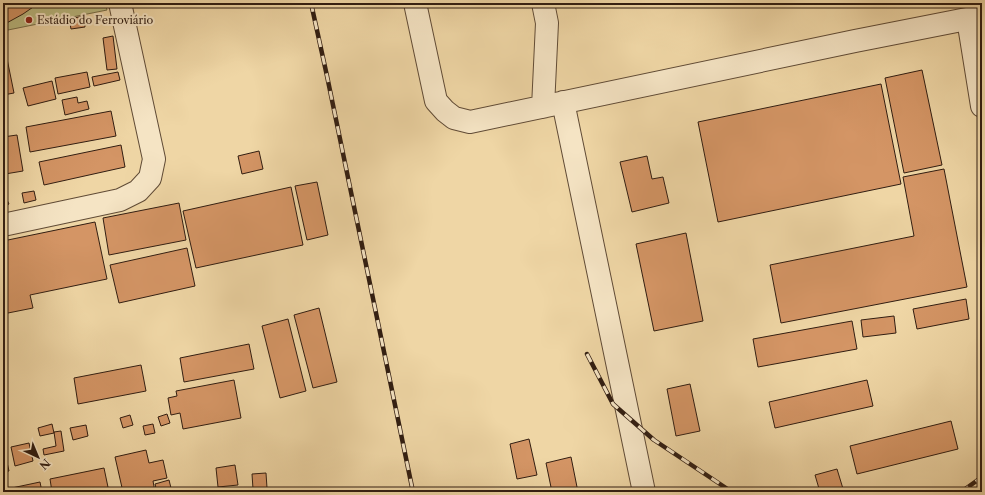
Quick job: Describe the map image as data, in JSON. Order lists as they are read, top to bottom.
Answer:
{
  "places": ["Estádio do Ferroviário"],
  "north": "bottom right"
}
